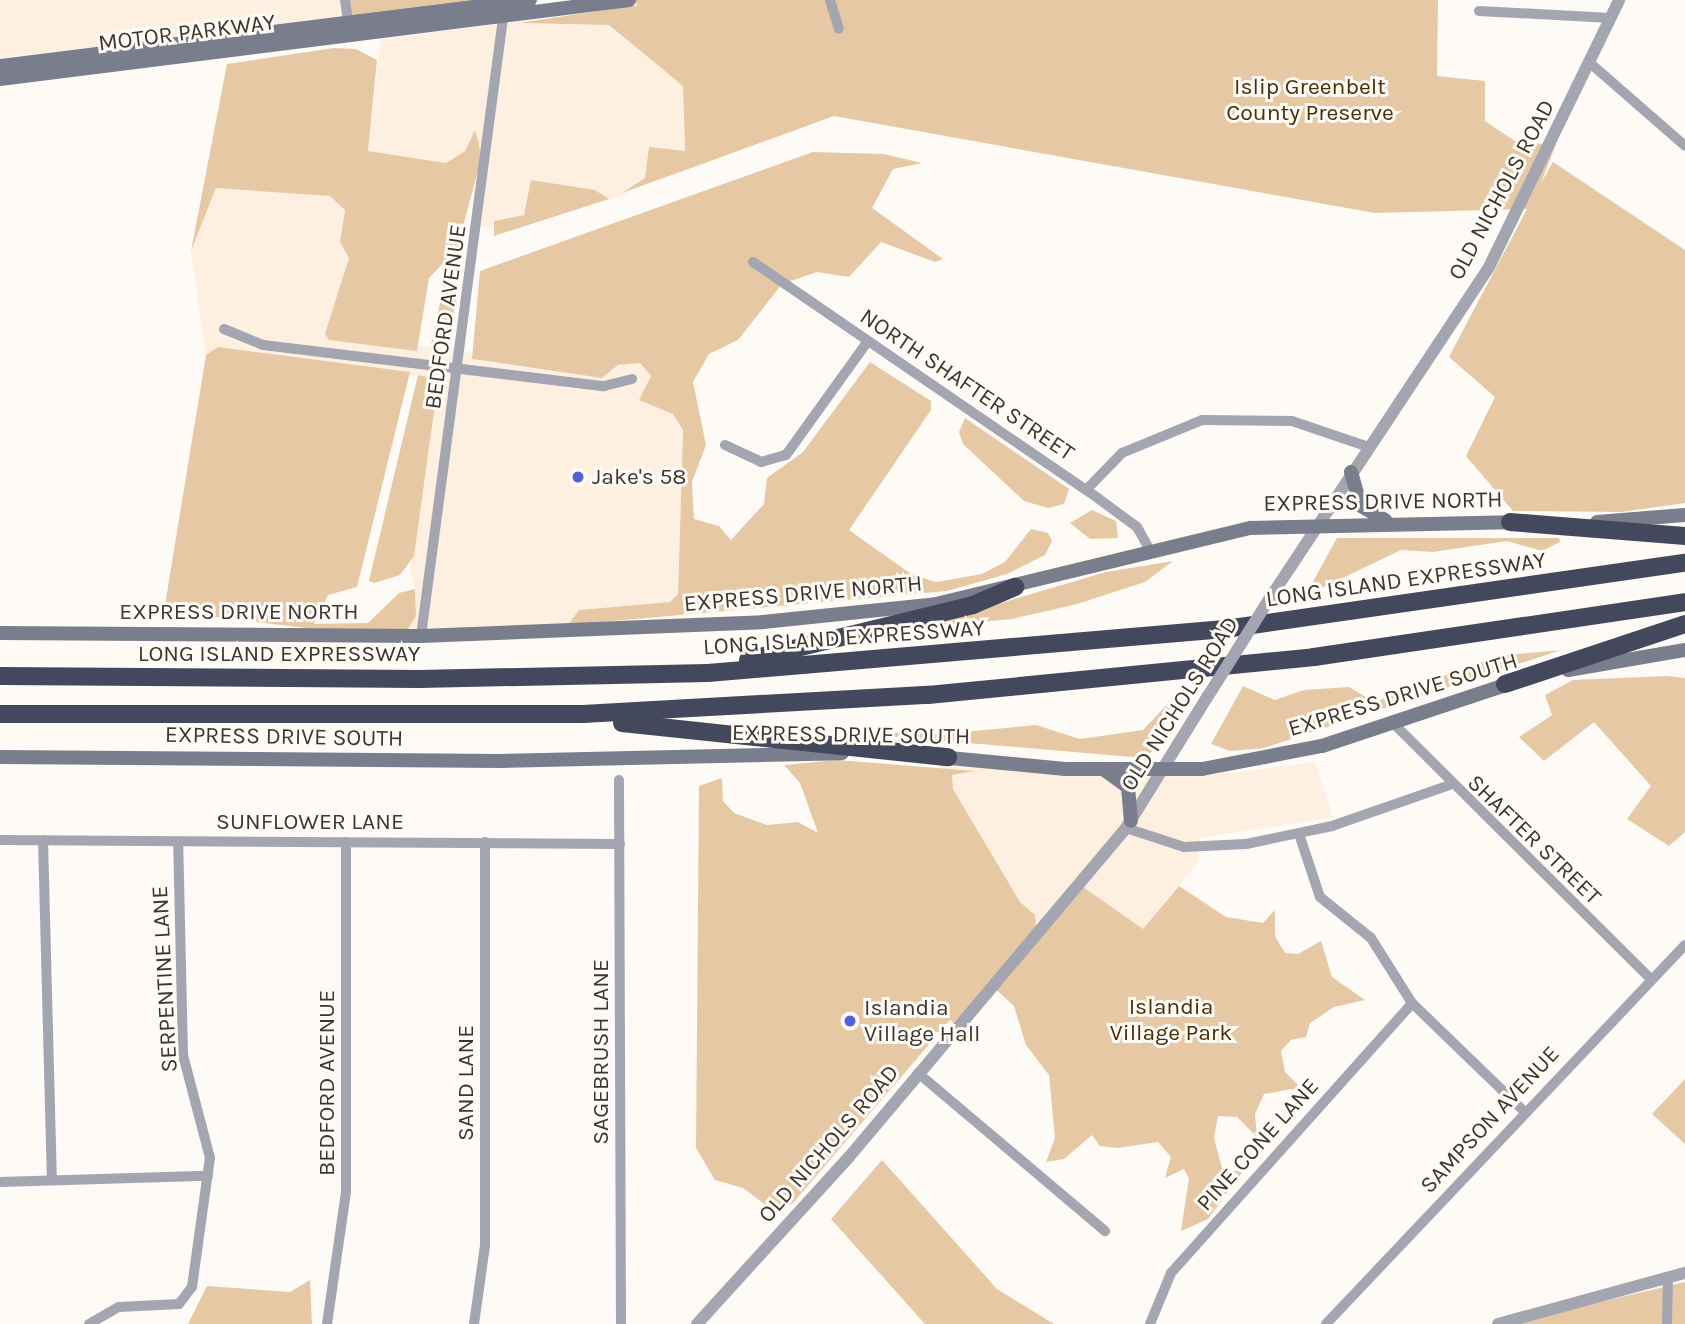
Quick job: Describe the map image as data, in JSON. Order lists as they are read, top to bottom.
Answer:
{
  "streets": {
    "highway": ["LONG ISLAND EXPRESSWAY"],
    "main road": ["MOTOR PARKWAY", "EXPRESS DRIVE NORTH", "EXPRESS DRIVE SOUTH"],
    "street": [
      "OLD NICHOLS ROAD",
      "BEDFORD AVENUE",
      "NORTH SHAFTER STREET",
      "SUNFLOWER LANE",
      "SHAFTER STREET",
      "SERPENTINE LANE",
      "SAGEBRUSH LANE",
      "SAND LANE",
      "SAMPSON AVENUE",
      "PINE CONE LANE"
    ]
  },
  "crossings": [
    ["MOTOR PARKWAY", "BEDFORD AVENUE"],
    ["OLD NICHOLS ROAD", "EXPRESS DRIVE NORTH"],
    ["OLD NICHOLS ROAD", "EXPRESS DRIVE SOUTH"],
    ["BEDFORD AVENUE", "EXPRESS DRIVE NORTH"],
    ["BEDFORD AVENUE", "SUNFLOWER LANE"],
    ["NORTH SHAFTER STREET", "EXPRESS DRIVE NORTH"],
    ["EXPRESS DRIVE SOUTH", "SHAFTER STREET"],
    ["SUNFLOWER LANE", "SERPENTINE LANE"],
    ["SUNFLOWER LANE", "SAGEBRUSH LANE"],
    ["SUNFLOWER LANE", "SAND LANE"],
    ["SHAFTER STREET", "SAMPSON AVENUE"]
  ],
  "parks": ["Islip Greenbelt County Preserve", "Islandia Village Park"],
  "places": ["Jake's 58", "Islandia Village Hall"]
}
